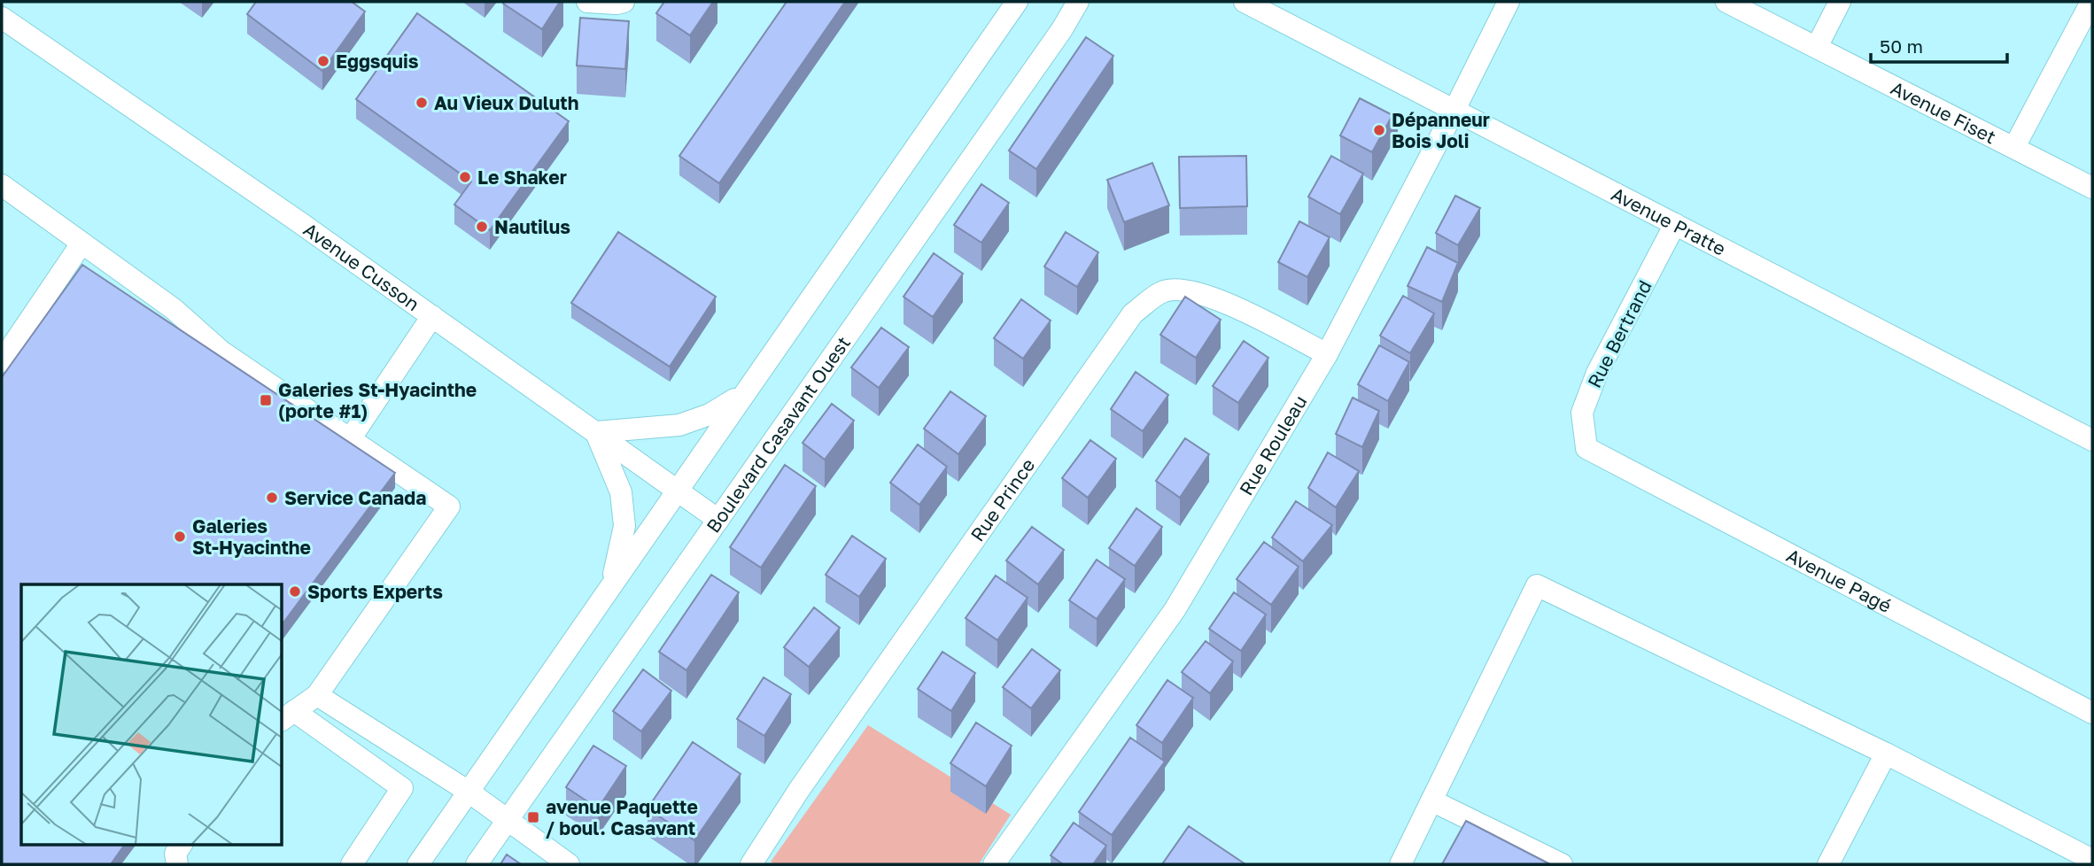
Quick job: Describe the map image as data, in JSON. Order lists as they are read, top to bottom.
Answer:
{
  "streets": {
    "street": [
      "Avenue Fiset",
      "Avenue Pratte",
      "Avenue Cusson",
      "Rue Bertrand",
      "Boulevard Casavant Ouest",
      "Rue Rouleau",
      "Rue Prince",
      "Avenue Pagé"
    ]
  },
  "crossings": [
    ["Avenue Pratte", "Rue Bertrand"],
    ["Avenue Pratte", "Rue Rouleau"],
    ["Avenue Cusson", "Boulevard Casavant Ouest"],
    ["Rue Bertrand", "Avenue Pagé"],
    ["Rue Rouleau", "Rue Prince"]
  ],
  "places": {
    "other": [
      "Eggsquis",
      "Au Vieux Duluth",
      "Dépanneur Bois Joli",
      "Le Shaker",
      "Nautilus",
      "Service Canada",
      "Galeries St-Hyacinthe",
      "Sports Experts"
    ],
    "transit": ["Galeries St-Hyacinthe (porte #1)", "avenue Paquette / boul. Casavant"]
  },
  "scale_bar": "50 m"
}
